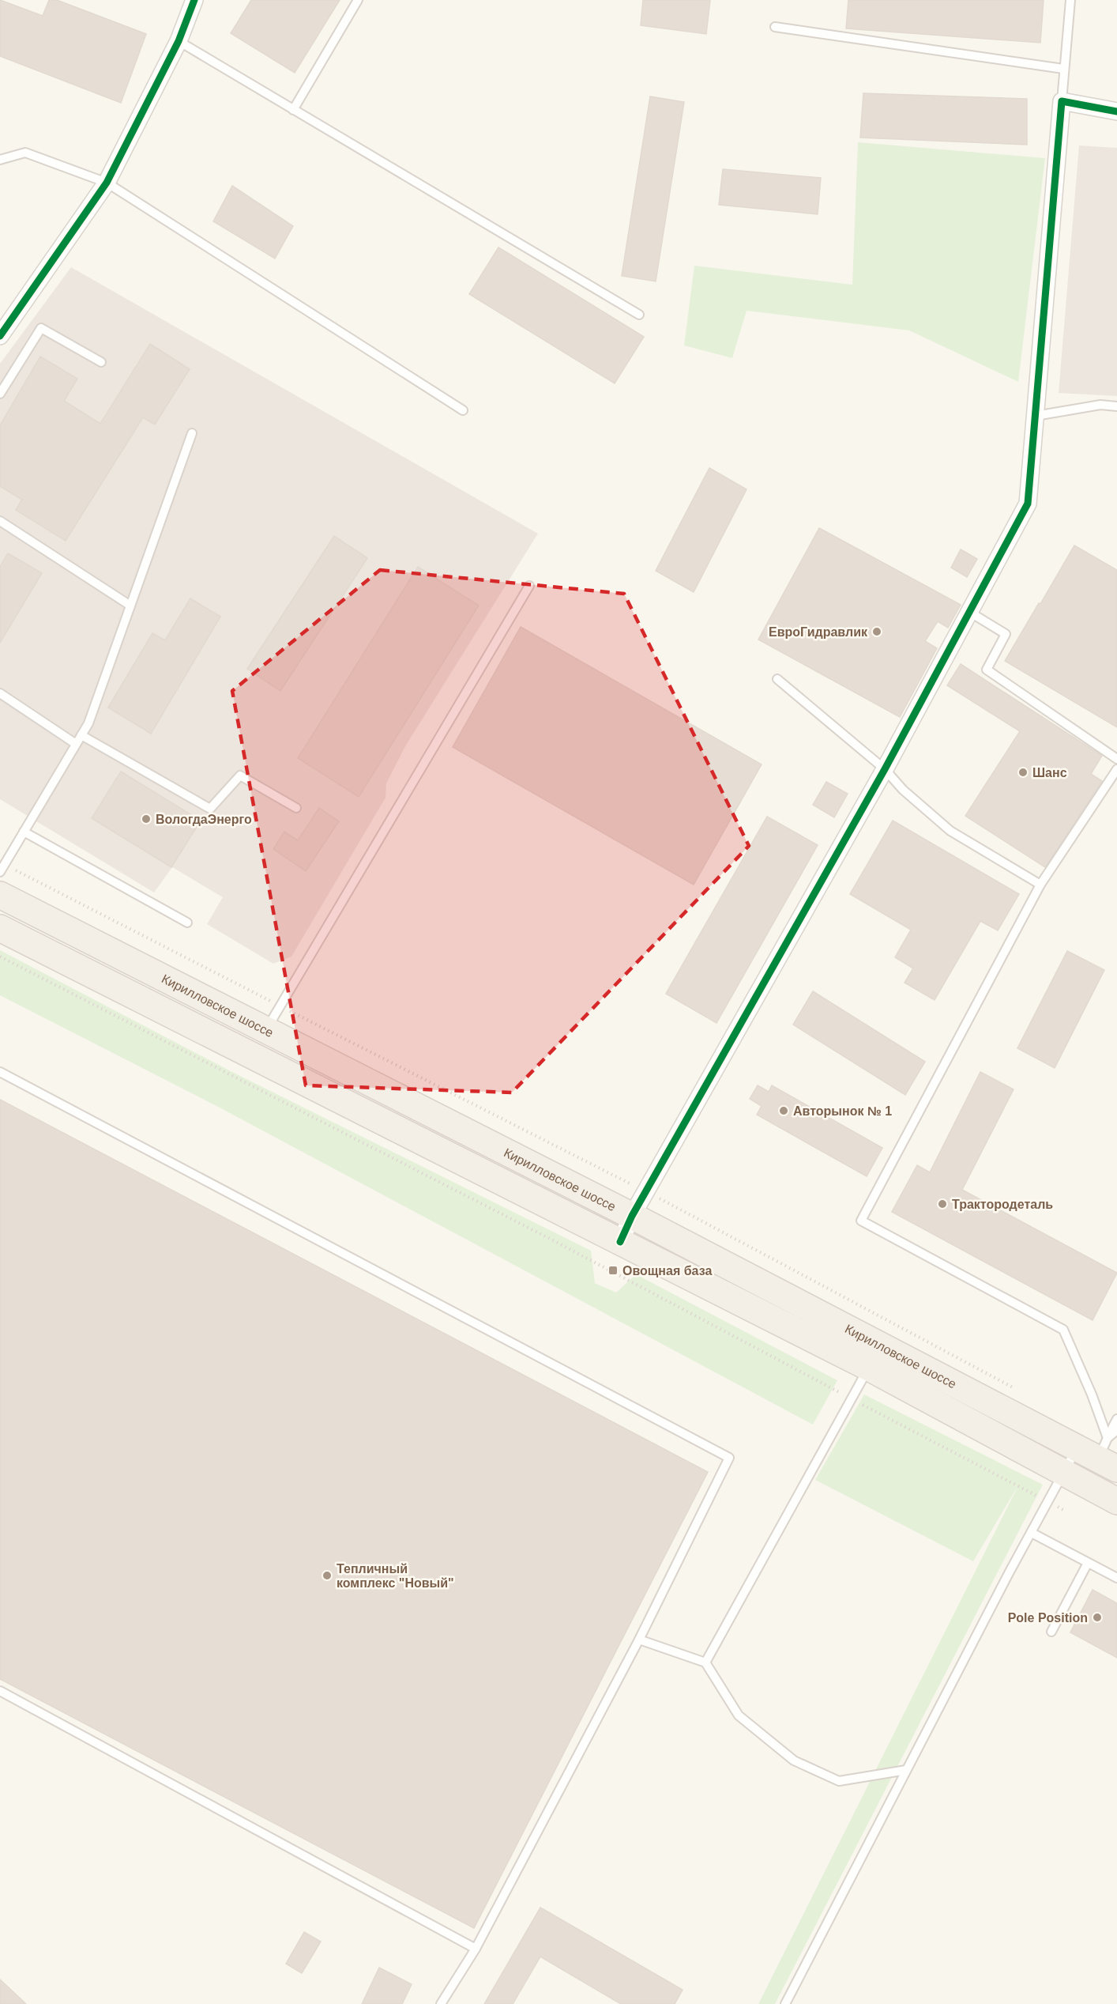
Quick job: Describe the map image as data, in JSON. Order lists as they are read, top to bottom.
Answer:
{
  "streets": {
    "main road": ["Кирилловское шоссе"]
  },
  "places": {
    "other": [
      "ЕвроГидравлик",
      "Шанс",
      "ВологдаЭнерго",
      "Авторынок № 1",
      "Трактородеталь",
      "Тепличный комплекс \"Новый\"",
      "Pole Position"
    ],
    "transit": ["Овощная база"]
  }
}
